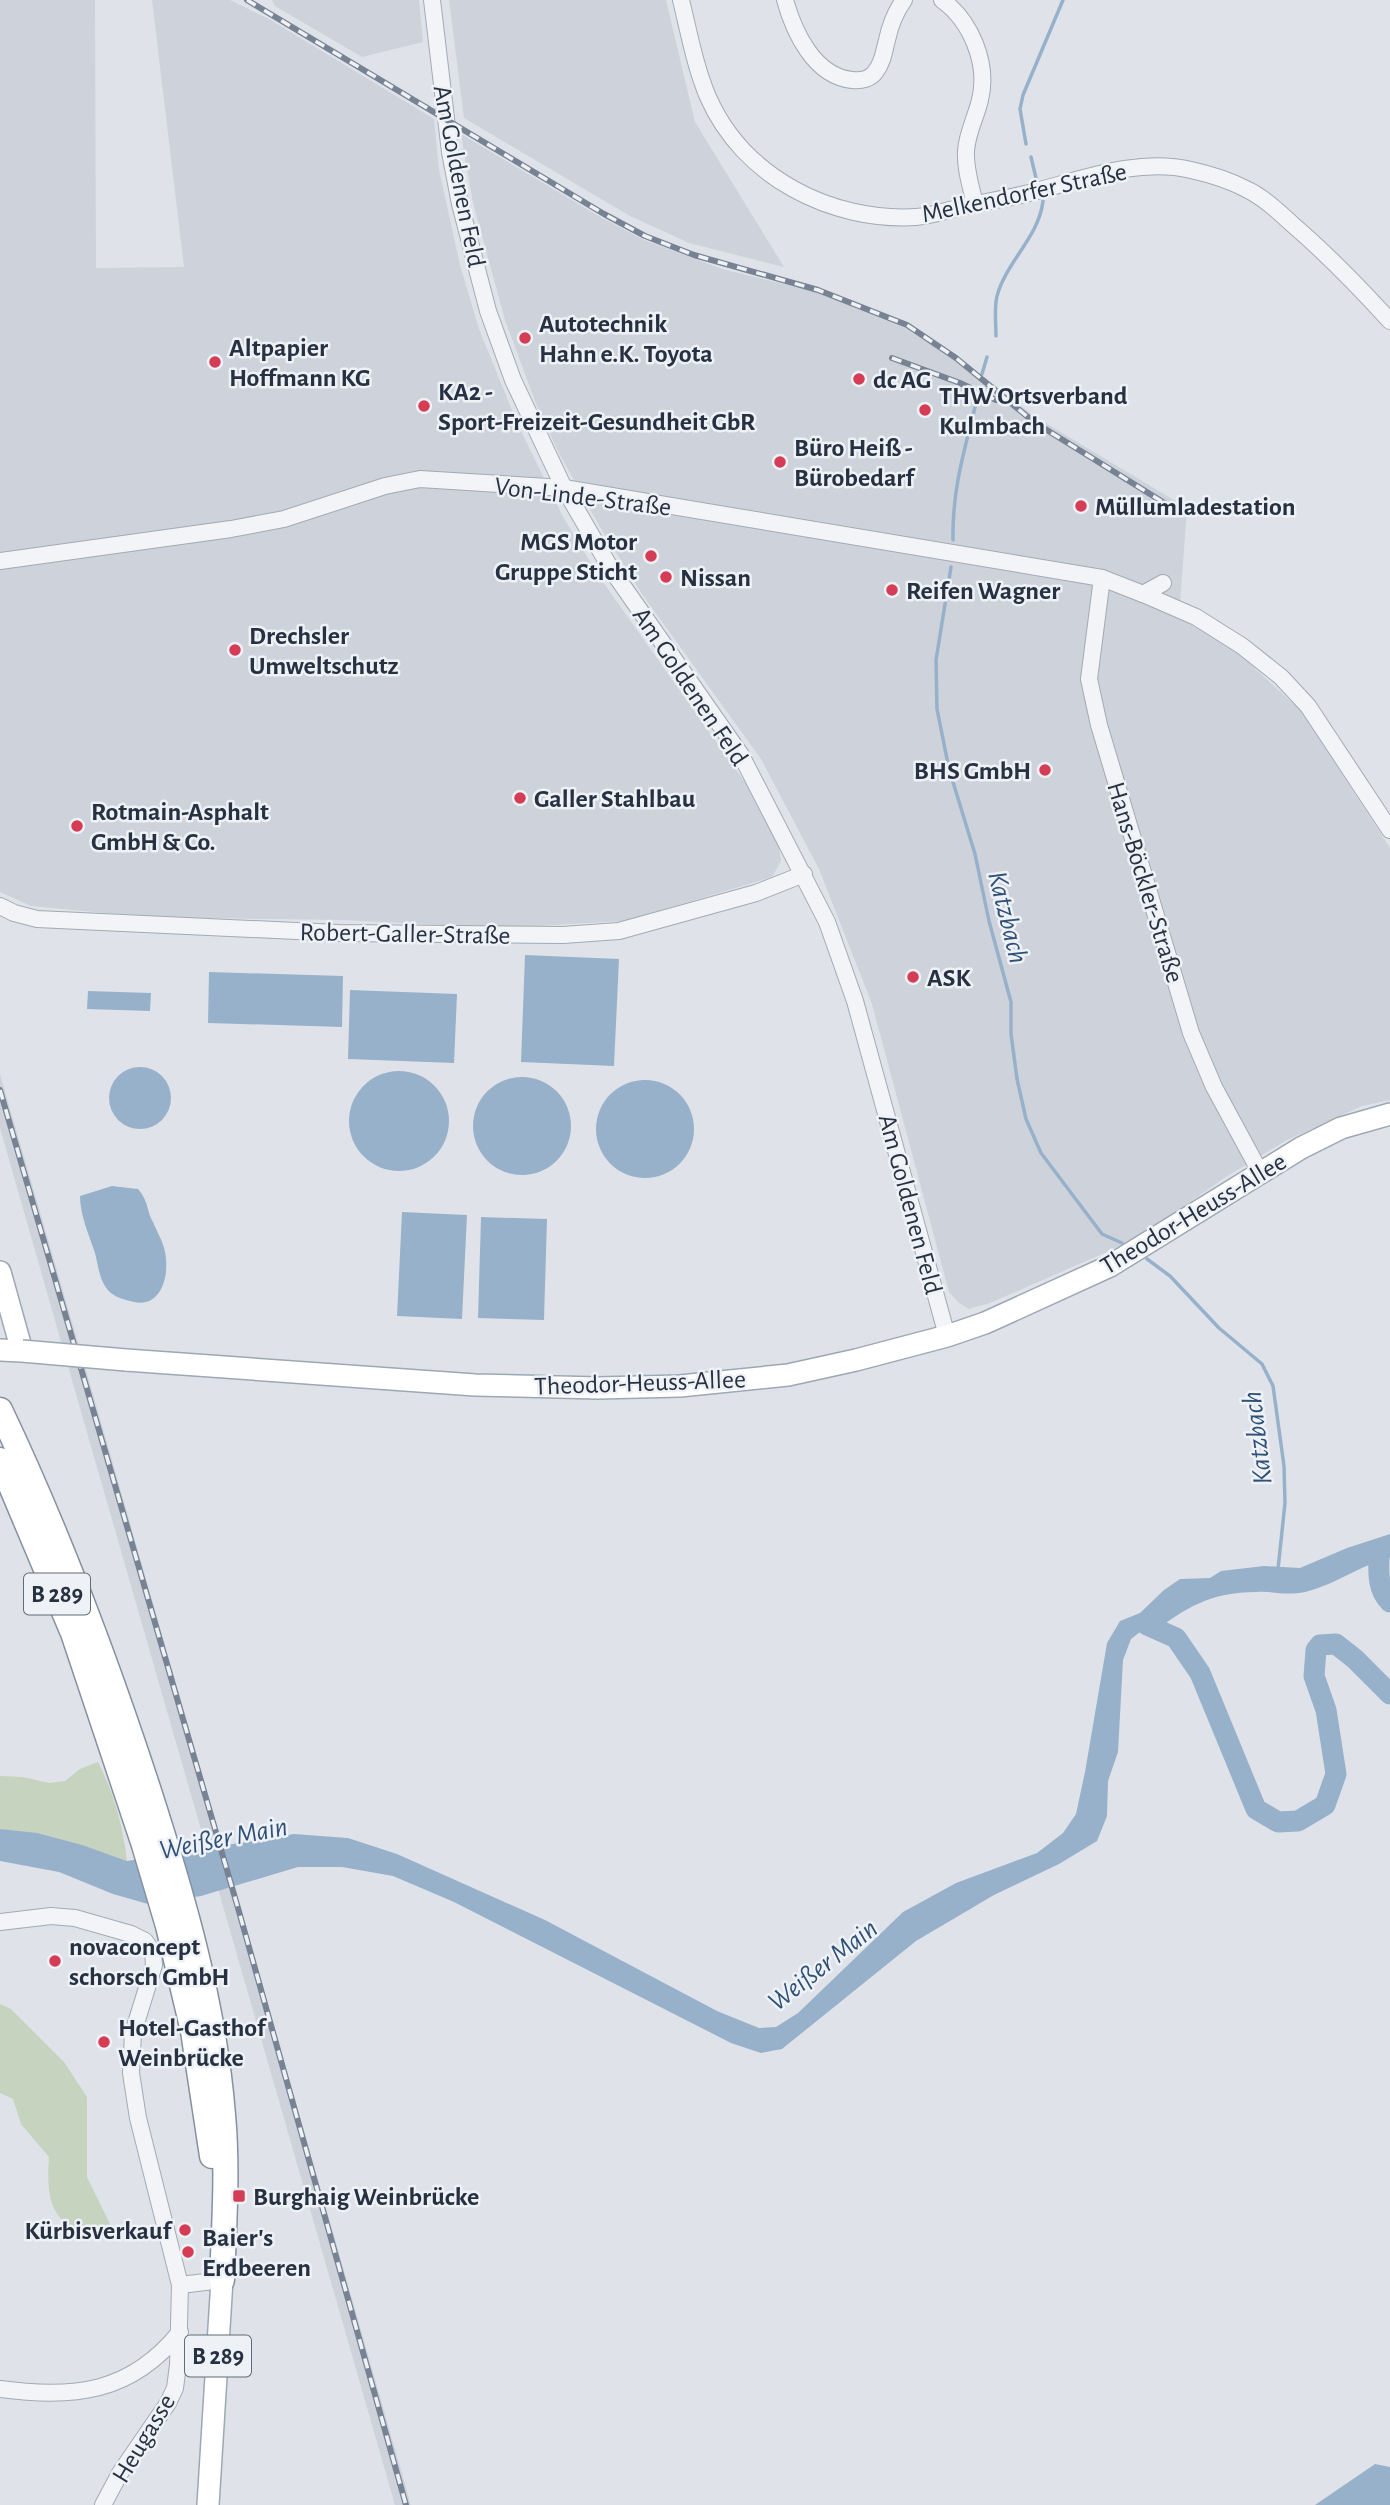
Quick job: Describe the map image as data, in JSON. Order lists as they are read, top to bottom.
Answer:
{
  "streets": {
    "highway": ["B 289"],
    "main road": ["Theodor-Heuss-Allee"],
    "street": [
      "Am Goldenen Feld",
      "Melkendorfer Straße",
      "Von-Linde-Straße",
      "Hans-Böckler-Straße",
      "Robert-Galler-Straße",
      "Heugasse"
    ]
  },
  "crossings": [
    ["Am Goldenen Feld", "Von-Linde-Straße"],
    ["Am Goldenen Feld", "Robert-Galler-Straße"],
    ["Am Goldenen Feld", "Theodor-Heuss-Allee"],
    ["Von-Linde-Straße", "Hans-Böckler-Straße"],
    ["Hans-Böckler-Straße", "Theodor-Heuss-Allee"]
  ],
  "water": ["Katzbach", "Weißer Main"],
  "places": {
    "other": [
      "Autotechnik Hahn e.K. Toyota",
      "Altpapier Hoffmann KG",
      "dc AG",
      "KA2 - Sport-Freizeit-Gesundheit GbR",
      "THW Ortsverband Kulmbach",
      "Büro Heiß - Bürobedarf",
      "Müllumladestation",
      "MGS Motor Gruppe Sticht",
      "Nissan",
      "Reifen Wagner",
      "Drechsler Umweltschutz",
      "BHS GmbH",
      "Galler Stahlbau",
      "Rotmain-Asphalt GmbH & Co.",
      "ASK",
      "novaconcept schorsch GmbH",
      "Hotel-Gasthof Weinbrücke",
      "Kürbisverkauf",
      "Baier's Erdbeeren"
    ],
    "transit": ["Burghaig Weinbrücke"]
  }
}
